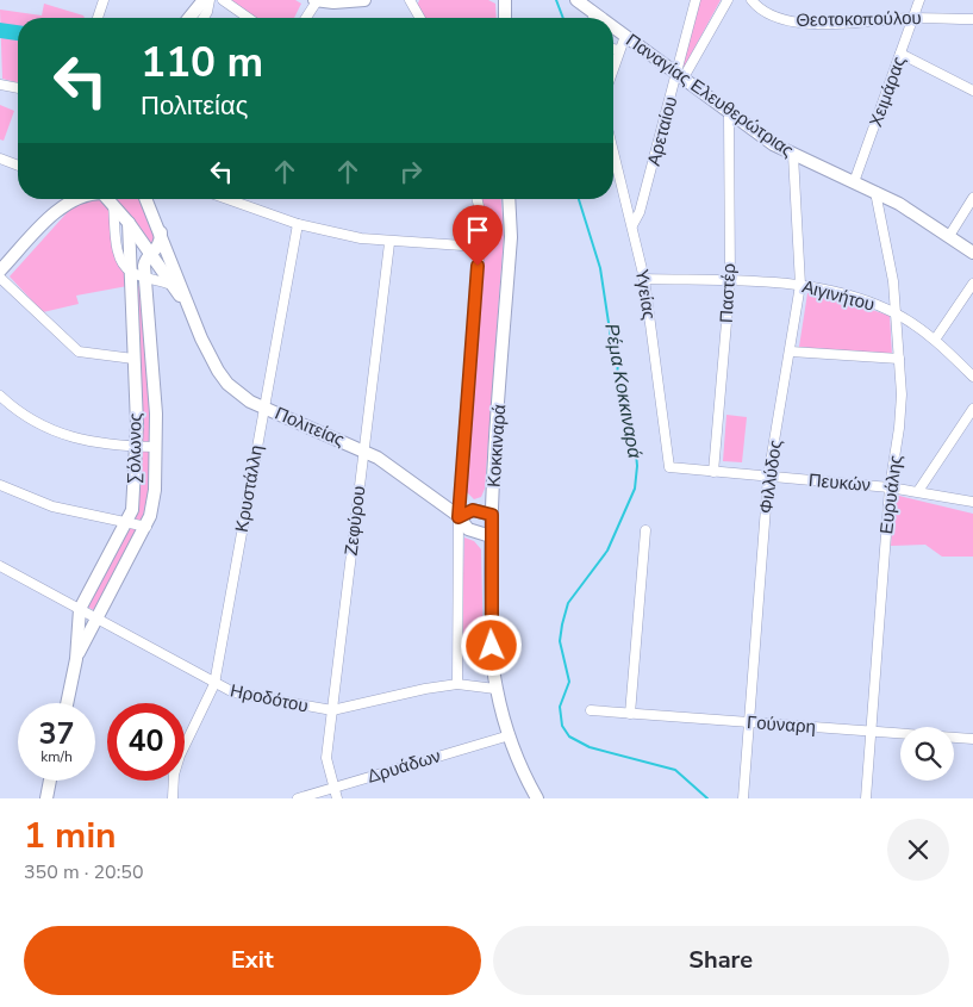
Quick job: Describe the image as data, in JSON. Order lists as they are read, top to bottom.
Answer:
{
  "streets": {
    "street": [
      "Θεοτοκοπούλου",
      "Χειμάρας",
      "Παναγίας Ελευθερώτριας",
      "Αρεταίου",
      "Παστέρ",
      "Υγείας",
      "Αιγινήτου",
      "Πολιτείας",
      "Κοκκιναρά",
      "Σόλωνος",
      "Φιλλύδος",
      "Πευκών",
      "Κρυστάλλη",
      "Ευρυάλης",
      "Ζεφύρου",
      "Ηροδότου",
      "Γούναρη",
      "Δρυάδων"
    ]
  },
  "crossings": [
    ["Θεοτοκοπούλου", "Χειμάρας"],
    ["Χειμάρας", "Παναγίας Ελευθερώτριας"],
    ["Παναγίας Ελευθερώτριας", "Αρεταίου"],
    ["Παναγίας Ελευθερώτριας", "Παστέρ"],
    ["Παναγίας Ελευθερώτριας", "Φιλλύδος"],
    ["Παναγίας Ελευθερώτριας", "Ευρυάλης"],
    ["Αρεταίου", "Υγείας"],
    ["Παστέρ", "Αιγινήτου"],
    ["Παστέρ", "Πευκών"],
    ["Υγείας", "Αιγινήτου"],
    ["Υγείας", "Πευκών"],
    ["Αιγινήτου", "Φιλλύδος"],
    ["Αιγινήτου", "Ευρυάλης"],
    ["Πολιτείας", "Κοκκιναρά"],
    ["Πολιτείας", "Σόλωνος"],
    ["Πολιτείας", "Κρυστάλλη"],
    ["Πολιτείας", "Ζεφύρου"],
    ["Κοκκιναρά", "Ηροδότου"],
    ["Κοκκιναρά", "Δρυάδων"],
    ["Σόλωνος", "Ηροδότου"],
    ["Φιλλύδος", "Πευκών"],
    ["Φιλλύδος", "Γούναρη"],
    ["Πευκών", "Ευρυάλης"],
    ["Κρυστάλλη", "Ηροδότου"],
    ["Ευρυάλης", "Γούναρη"],
    ["Ζεφύρου", "Ηροδότου"],
    ["Ζεφύρου", "Δρυάδων"]
  ],
  "water": ["Ρέμα Κοκκιναρά"],
  "page": {
    "turn": ["110 m", "Πολιτείας"],
    "speed": "37 km/h",
    "limit": "40",
    "heading": ["1 min", "350 m · 20:50"],
    "buttons": ["Exit", "Share"]
  }
}
